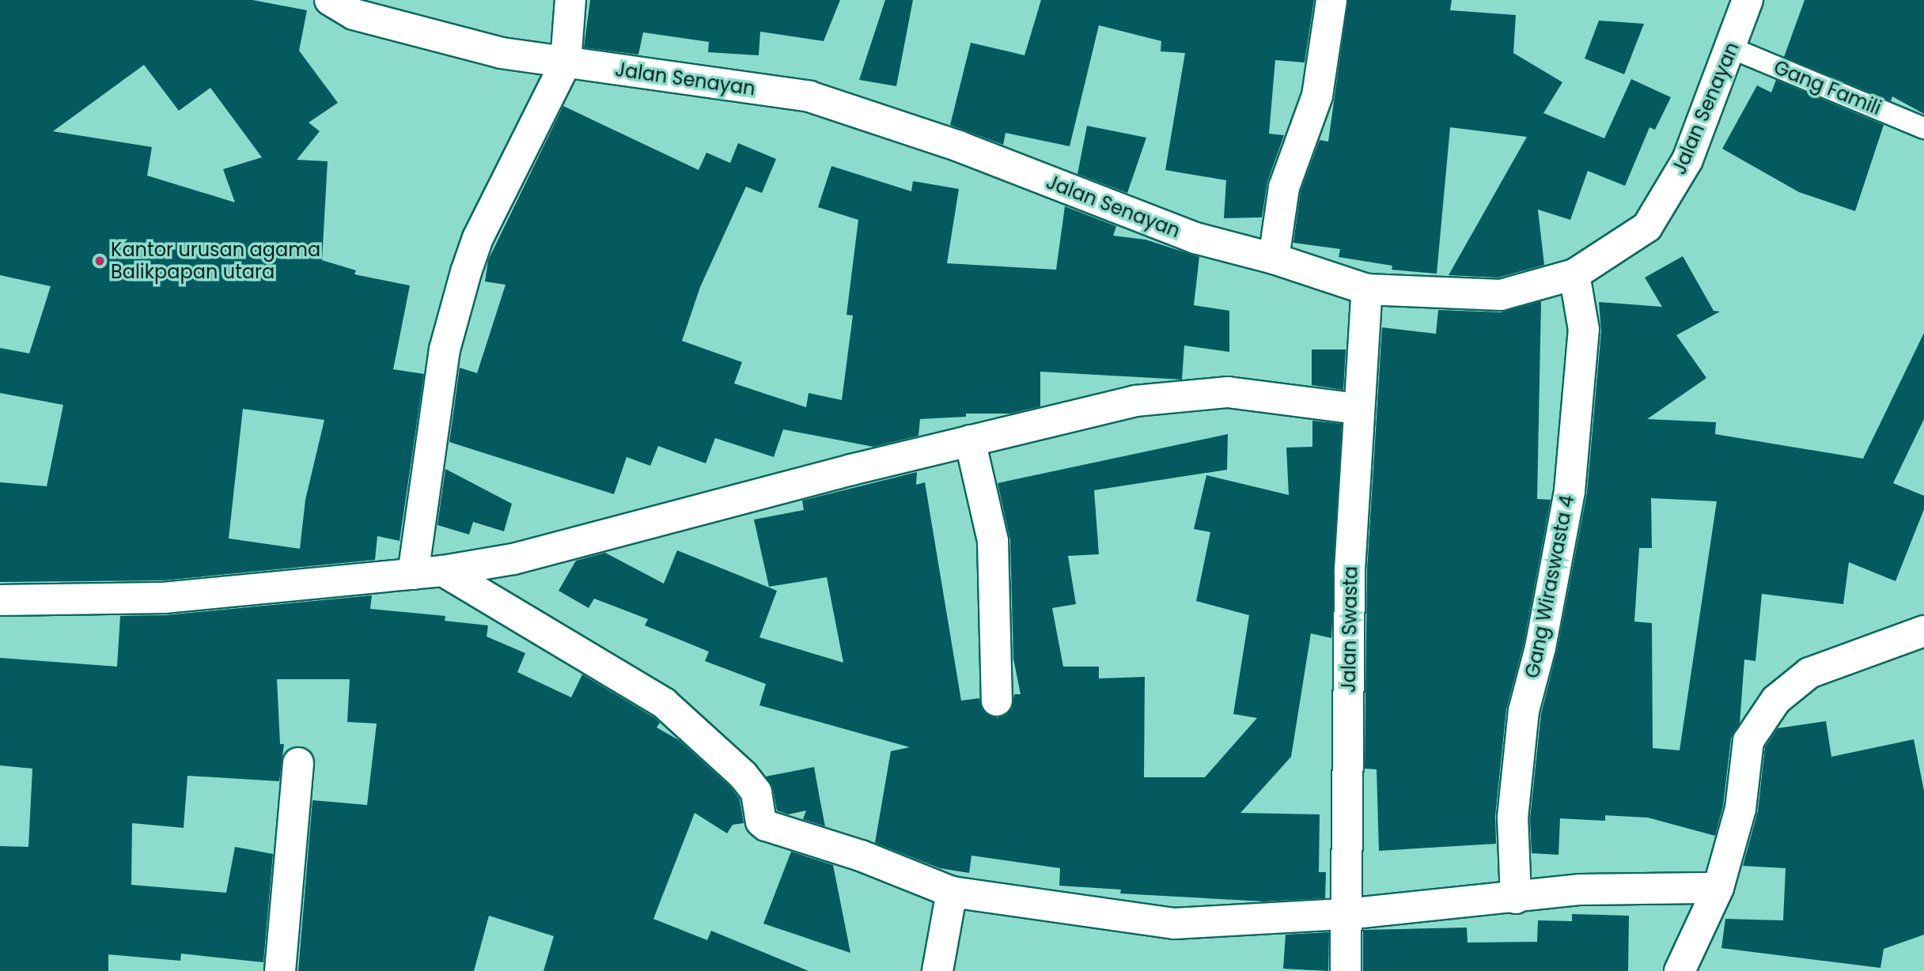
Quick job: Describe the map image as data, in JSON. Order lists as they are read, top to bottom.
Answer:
{
  "streets": {
    "street": ["Jalan Senayan", "Gang Wiraswasta 4", "Jalan Swasta"],
    "lane": ["Gang Famili"]
  },
  "crossings": [
    ["Jalan Senayan", "Gang Famili"],
    ["Jalan Senayan", "Gang Wiraswasta 4"],
    ["Jalan Senayan", "Jalan Swasta"]
  ],
  "places": ["Kantor urusan agama Balikpapan utara"]
}
